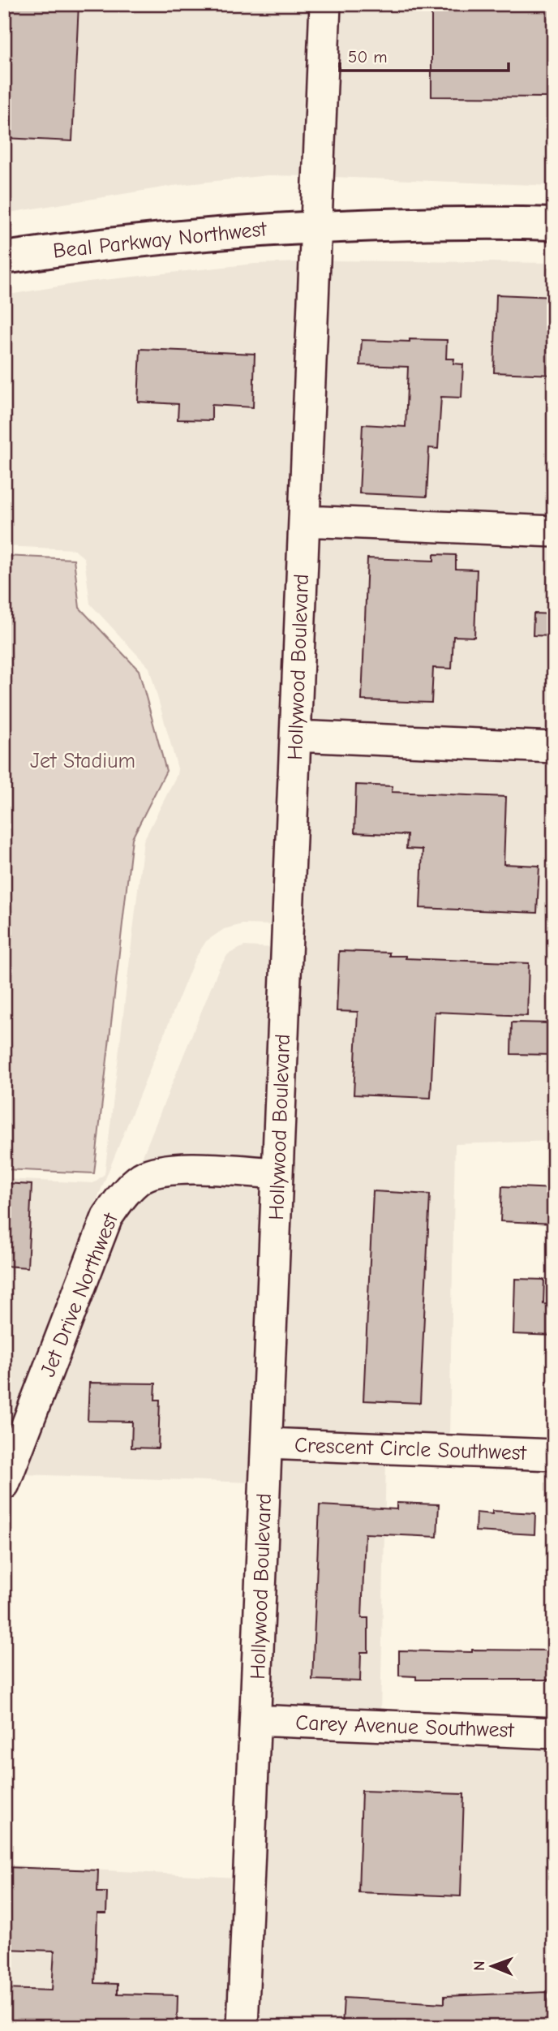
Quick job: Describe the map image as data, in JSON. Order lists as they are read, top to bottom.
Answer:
{
  "streets": {
    "main road": ["Beal Parkway Northwest"],
    "street": [
      "Hollywood Boulevard",
      "Jet Drive Northwest",
      "Crescent Circle Southwest",
      "Carey Avenue Southwest"
    ]
  },
  "crossings": [
    ["Beal Parkway Northwest", "Hollywood Boulevard"],
    ["Hollywood Boulevard", "Jet Drive Northwest"],
    ["Hollywood Boulevard", "Crescent Circle Southwest"],
    ["Hollywood Boulevard", "Carey Avenue Southwest"]
  ],
  "parks": ["Jet Stadium"],
  "scale_bar": "50 m",
  "north": "left"
}
